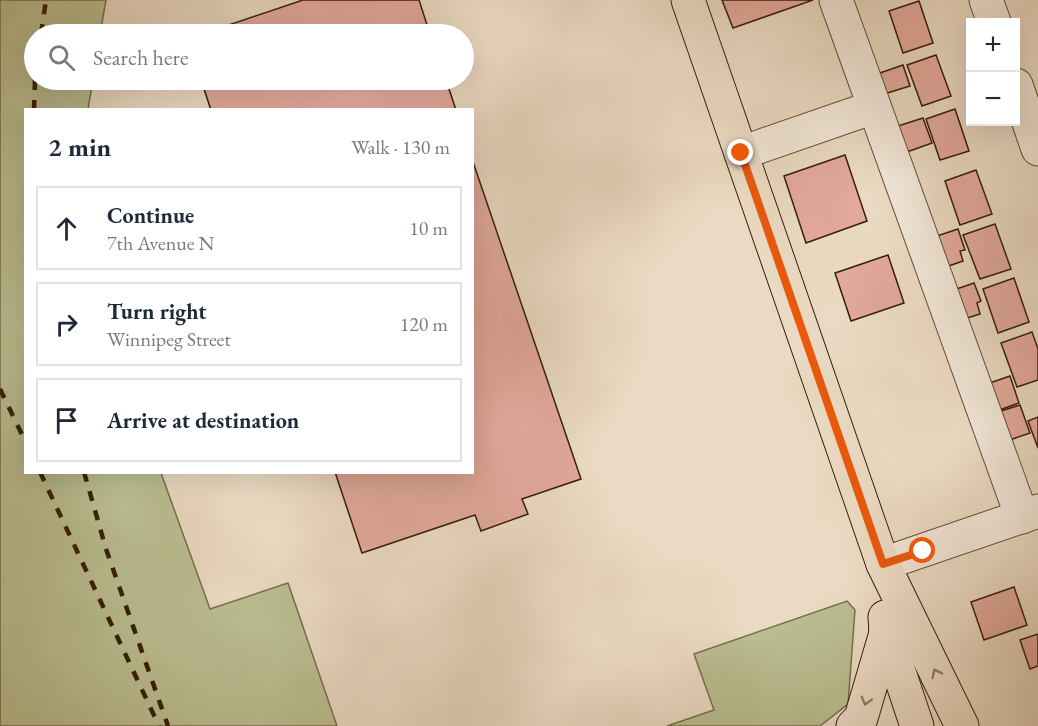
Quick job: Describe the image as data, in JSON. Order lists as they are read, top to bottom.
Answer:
{
  "page": {
    "map_buttons": ["+", "−"],
    "search": "Search here",
    "heading": ["2 min", "Walk · 130 m"],
    "list": [
      ["Continue", "7th Avenue N", "10 m"],
      ["Turn right", "Winnipeg Street", "120 m"],
      "Arrive at destination"
    ]
  }
}
